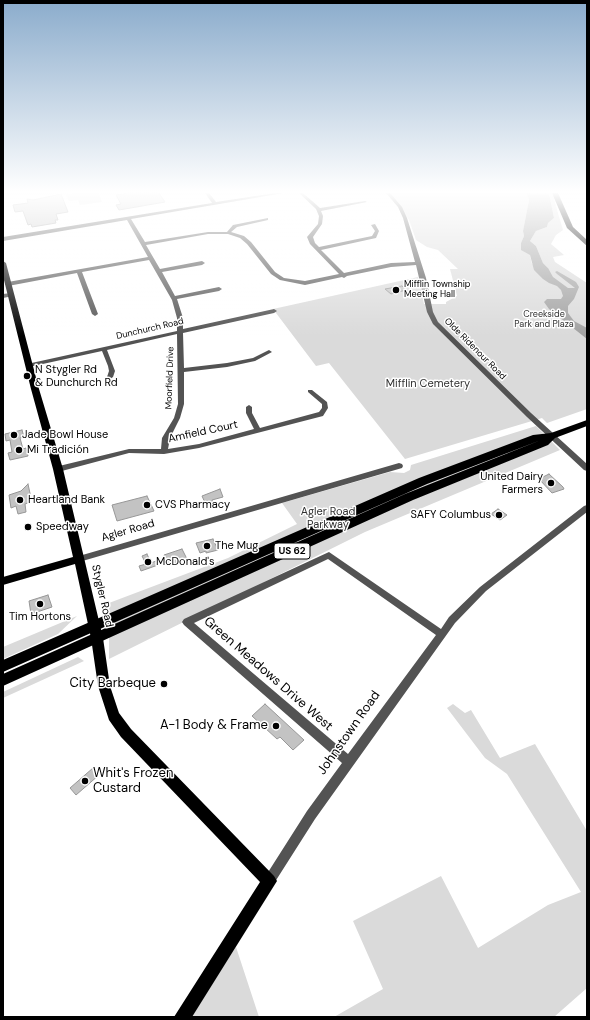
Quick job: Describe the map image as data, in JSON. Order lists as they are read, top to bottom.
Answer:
{
  "streets": {
    "highway": ["US 62"],
    "main road": ["Agler Road", "Stygler Road", "Johnstown Road"],
    "street": [
      "Dunchurch Road",
      "Olde Ridenour Road",
      "Moorfield Drive",
      "Amfield Court",
      "Green Meadows Drive West"
    ]
  },
  "crossings": [
    ["Dunchurch Road", "Moorfield Drive"],
    ["Dunchurch Road", "Stygler Road"],
    ["Olde Ridenour Road", "US 62"],
    ["Moorfield Drive", "Amfield Court"],
    ["Amfield Court", "Stygler Road"],
    ["Agler Road", "Stygler Road"],
    ["US 62", "Stygler Road"],
    ["Stygler Road", "Johnstown Road"],
    ["Green Meadows Drive West", "Johnstown Road"]
  ],
  "parks": ["Creekside Park and Plaza", "Mifflin Cemetery", "Agler Road Parkway"],
  "places": [
    "Mifflin Township Meeting Hall",
    "N Stygler Rd & Dunchurch Rd",
    "Jade Bowl House",
    "Mi Tradición",
    "United Dairy Farmers",
    "Heartland Bank",
    "CVS Pharmacy",
    "SAFY Columbus",
    "Speedway",
    "The Mug",
    "McDonald's",
    "Tim Hortons",
    "City Barbeque",
    "A-1 Body & Frame",
    "Whit's Frozen Custard"
  ]
}
